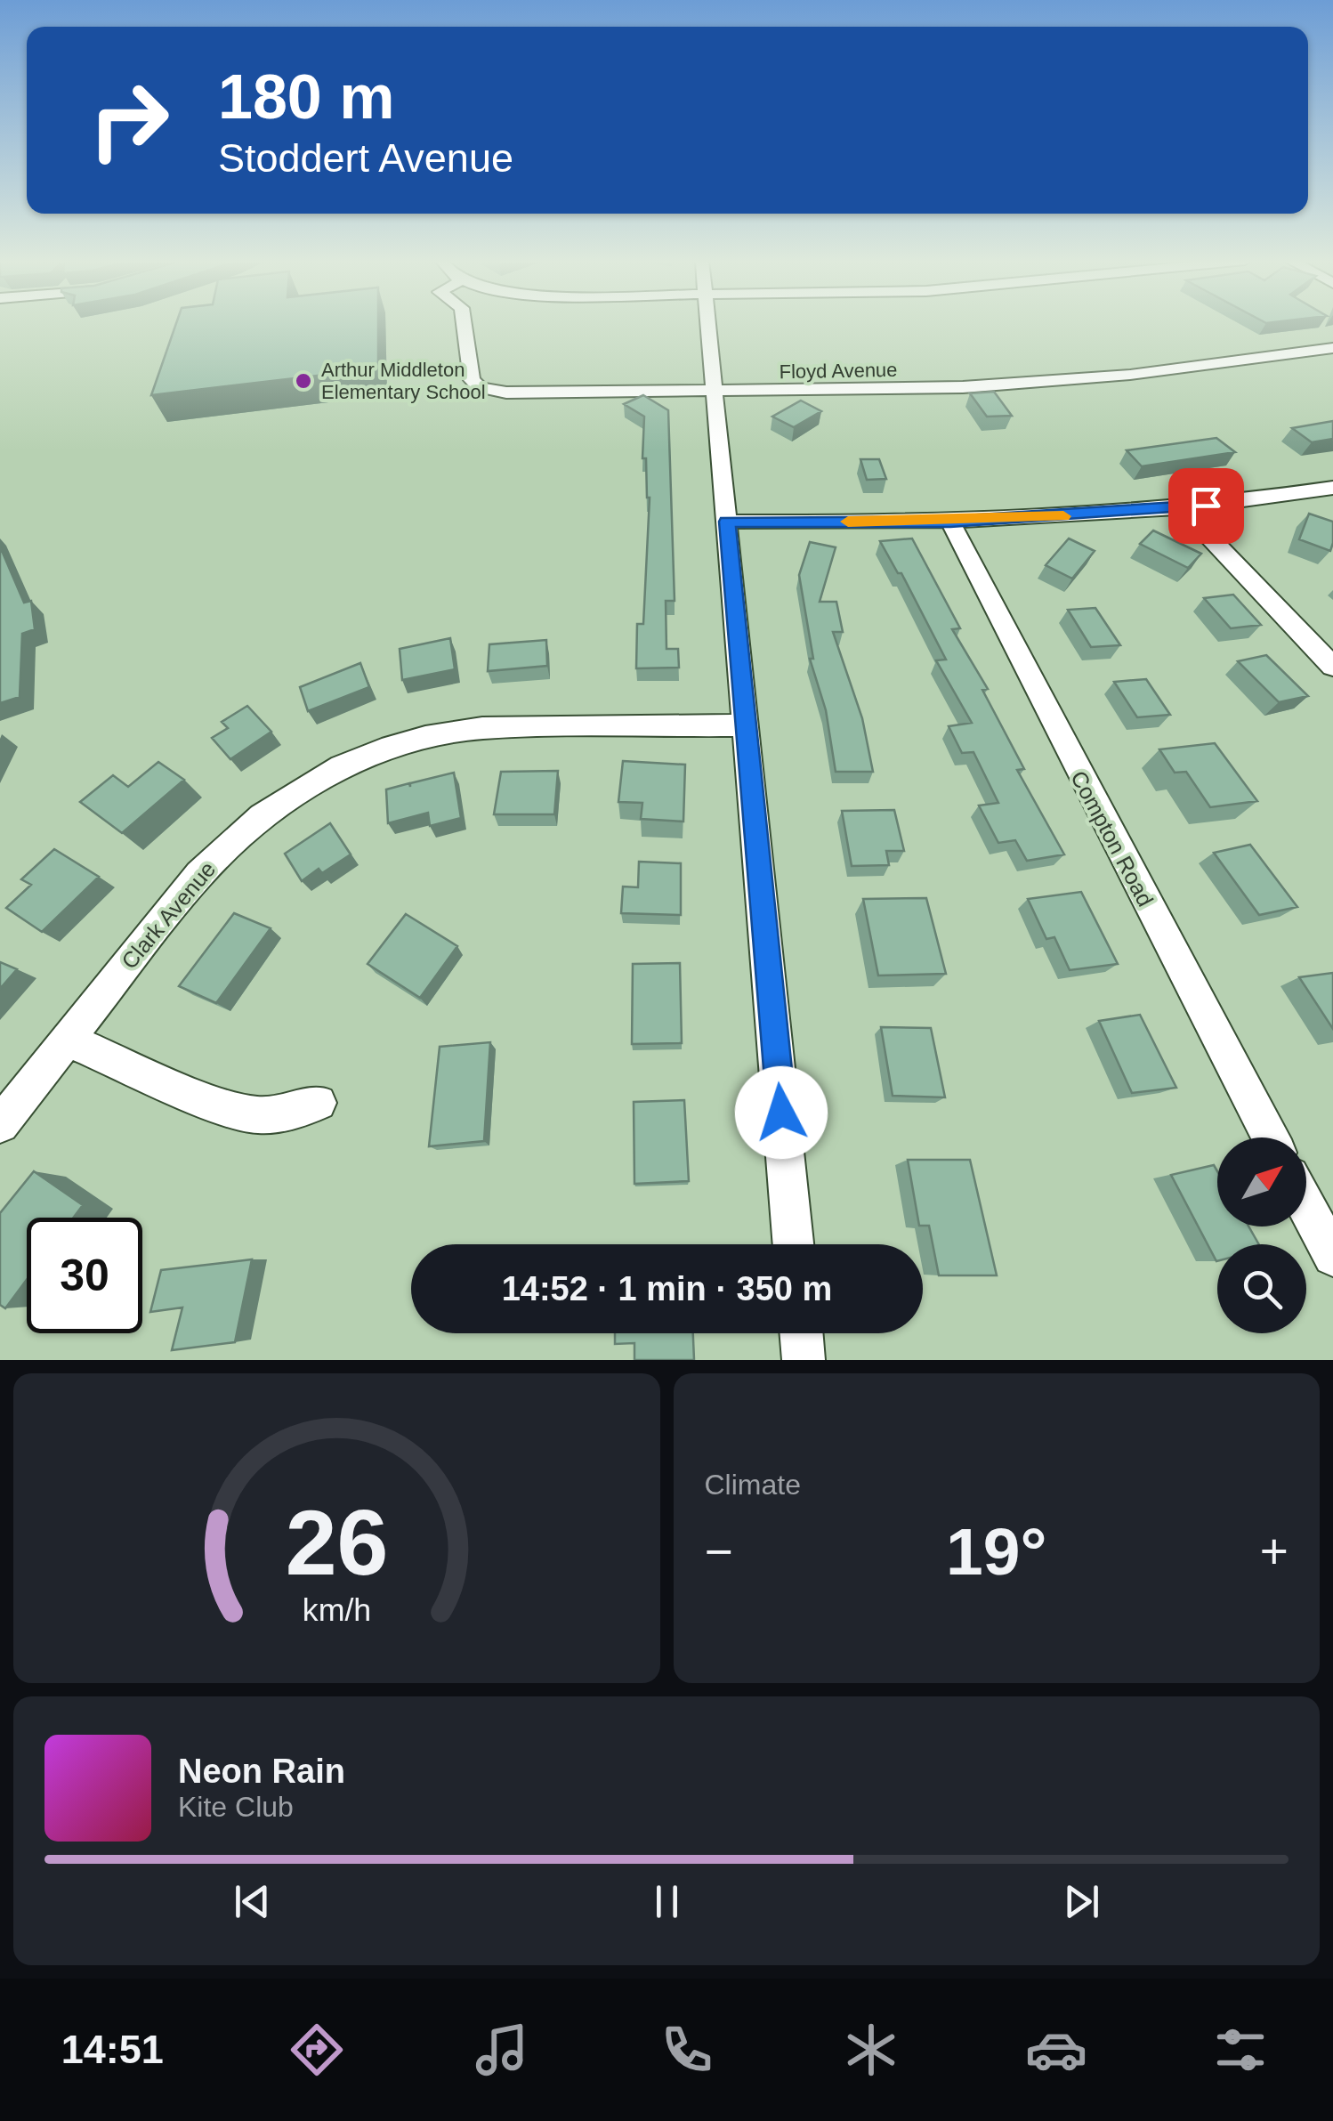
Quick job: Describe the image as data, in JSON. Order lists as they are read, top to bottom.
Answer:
{
  "streets": {
    "street": ["Floyd Avenue", "Compton Road", "Clark Avenue"]
  },
  "places": ["Arthur Middleton Elementary School"],
  "north": "top right",
  "page": {
    "turn": ["180 m", "Stoddert Avenue"],
    "limit": "30",
    "trip": "14:52 · 1 min · 350 m",
    "tile": "Climate",
    "heat": ["−", "19°", "+"],
    "song": ["Neon Rain", "Kite Club"],
    "tabs": "14:51",
    "gauge": ["26", "km/h"]
  }
}
